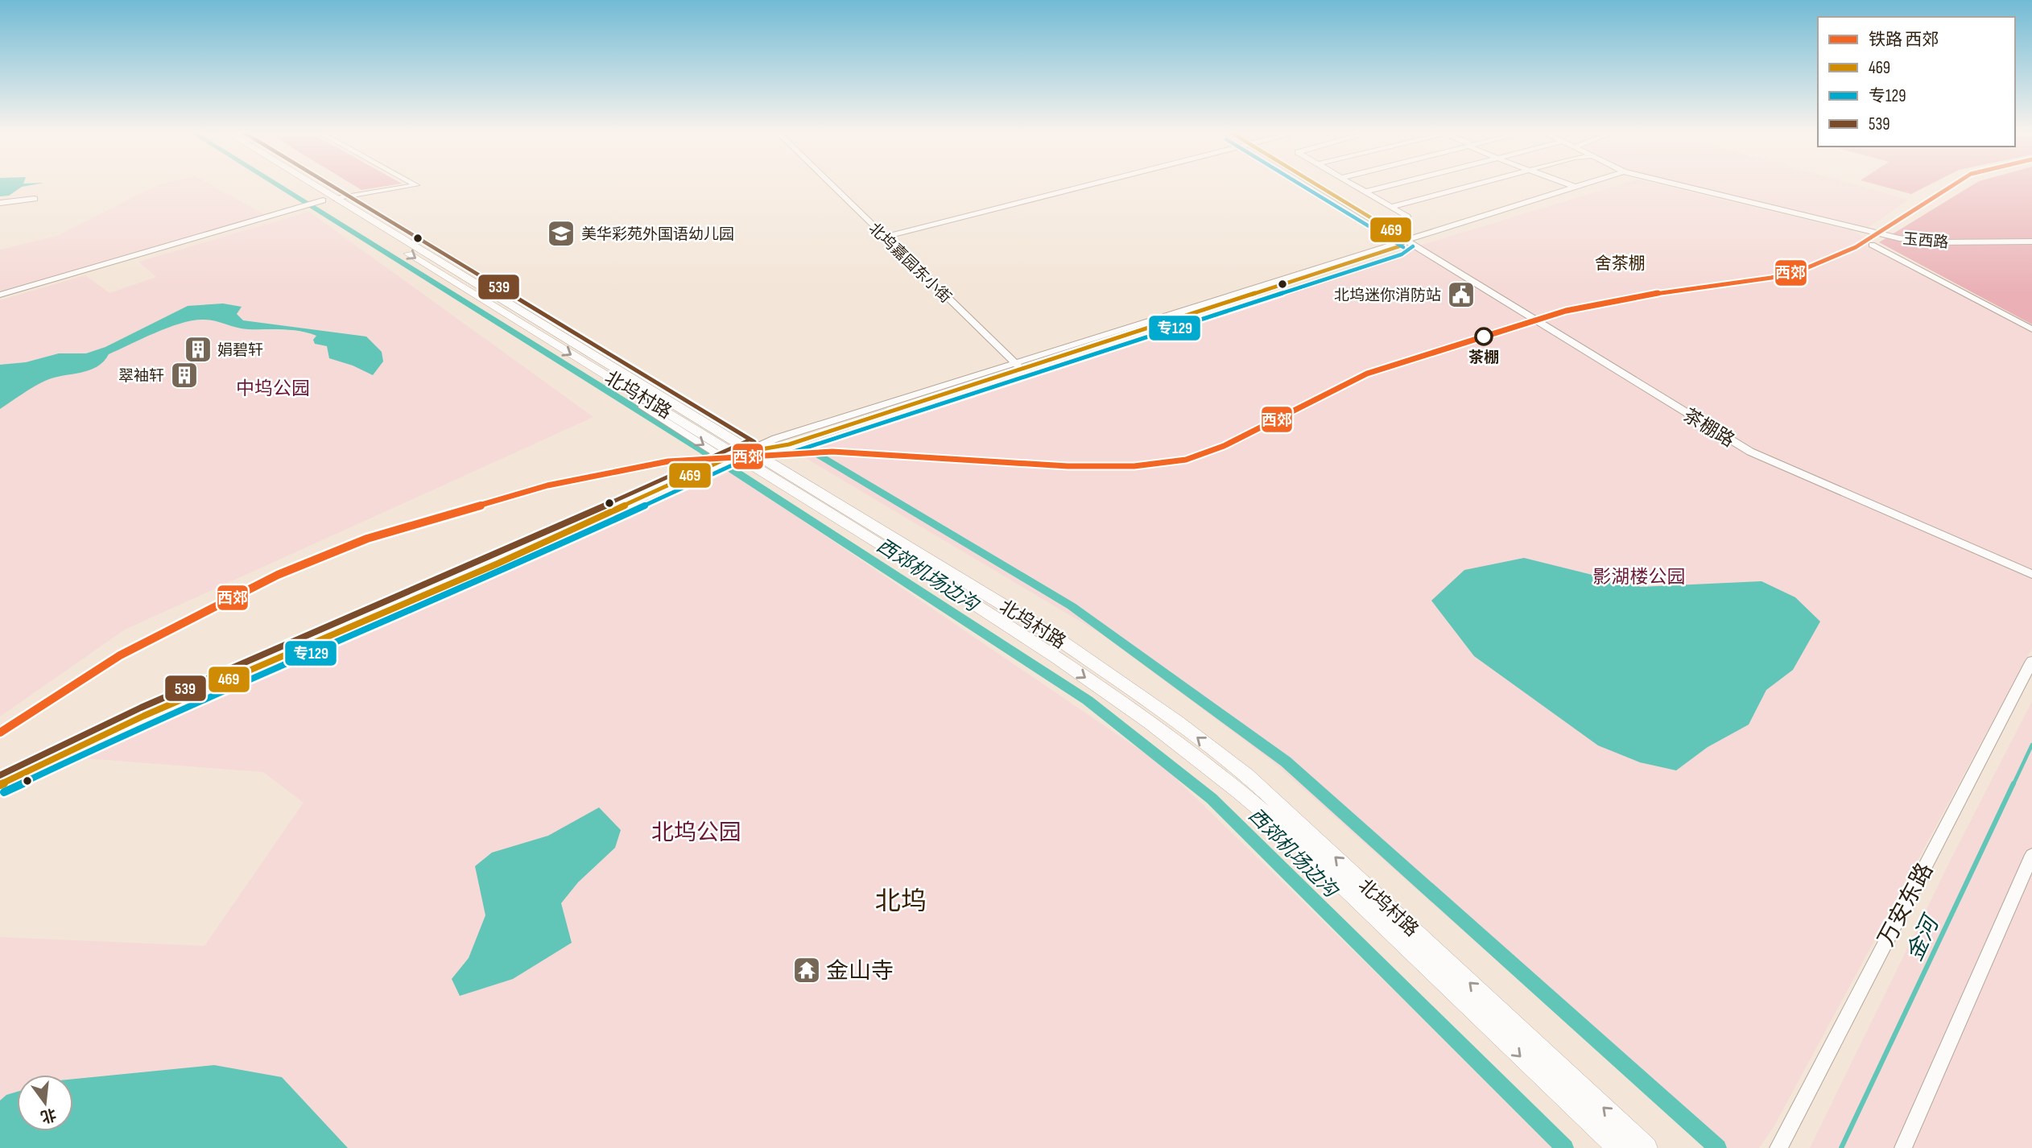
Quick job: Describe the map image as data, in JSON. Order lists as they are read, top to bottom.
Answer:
{
  "streets": {
    "main road": ["北坞村路"],
    "street": [
      "玉西路",
      "北坞嘉园东小街",
      "茶棚路",
      "万安东路"
    ]
  },
  "districts": ["舍茶棚", "北坞"],
  "water": ["西郊机场边沟", "金河"],
  "parks": ["中坞公园", "影湖楼公园", "北坞公园"],
  "places": {
    "school or university": ["美华彩苑外国语幼儿园"],
    "public building": ["北坞迷你消防站"],
    "other": ["茶棚"],
    "building": ["娟碧轩", "翠袖轩"],
    "temple": ["金山寺"]
  },
  "lines": [
    "rail line 西郊",
    "transit line 469",
    "transit line 专129",
    "transit line 539"
  ],
  "legend": [
    "铁路 西郊",
    "469",
    "专129",
    "539"
  ],
  "north": "bottom"
}
